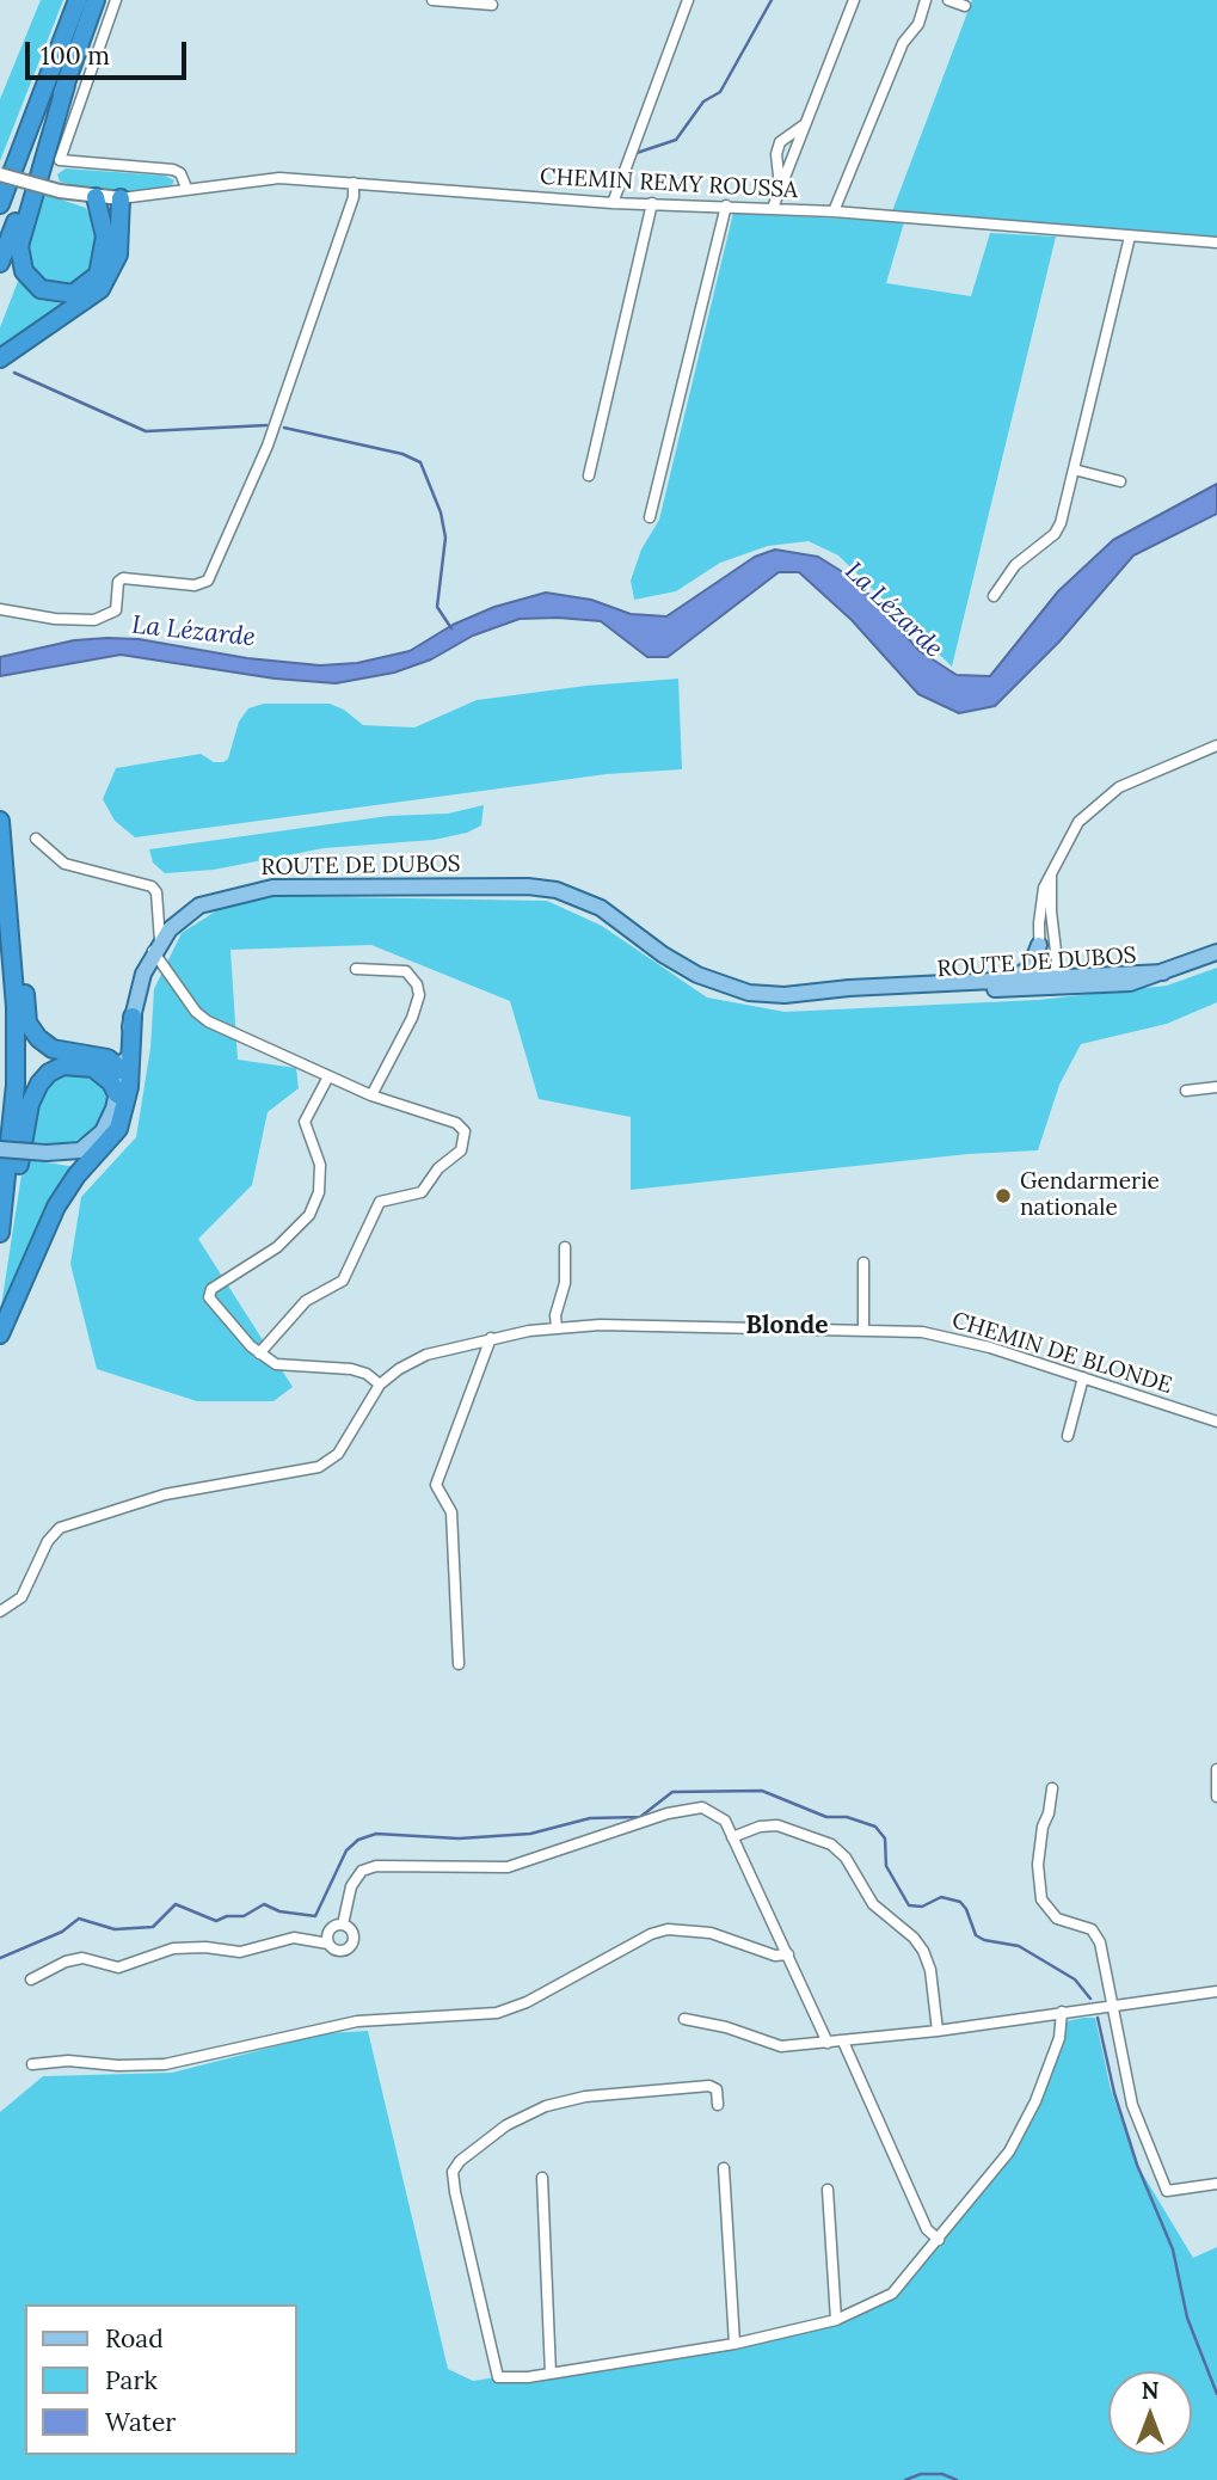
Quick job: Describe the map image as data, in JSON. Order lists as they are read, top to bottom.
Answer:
{
  "streets": {
    "main road": ["ROUTE DE DUBOS"],
    "street": ["CHEMIN REMY ROUSSA", "CHEMIN DE BLONDE"]
  },
  "districts": ["Blonde"],
  "water": ["La Lézarde"],
  "places": ["Gendarmerie nationale"],
  "legend": ["Road", "Park", "Water"],
  "scale_bar": "100 m",
  "north": "top"
}
